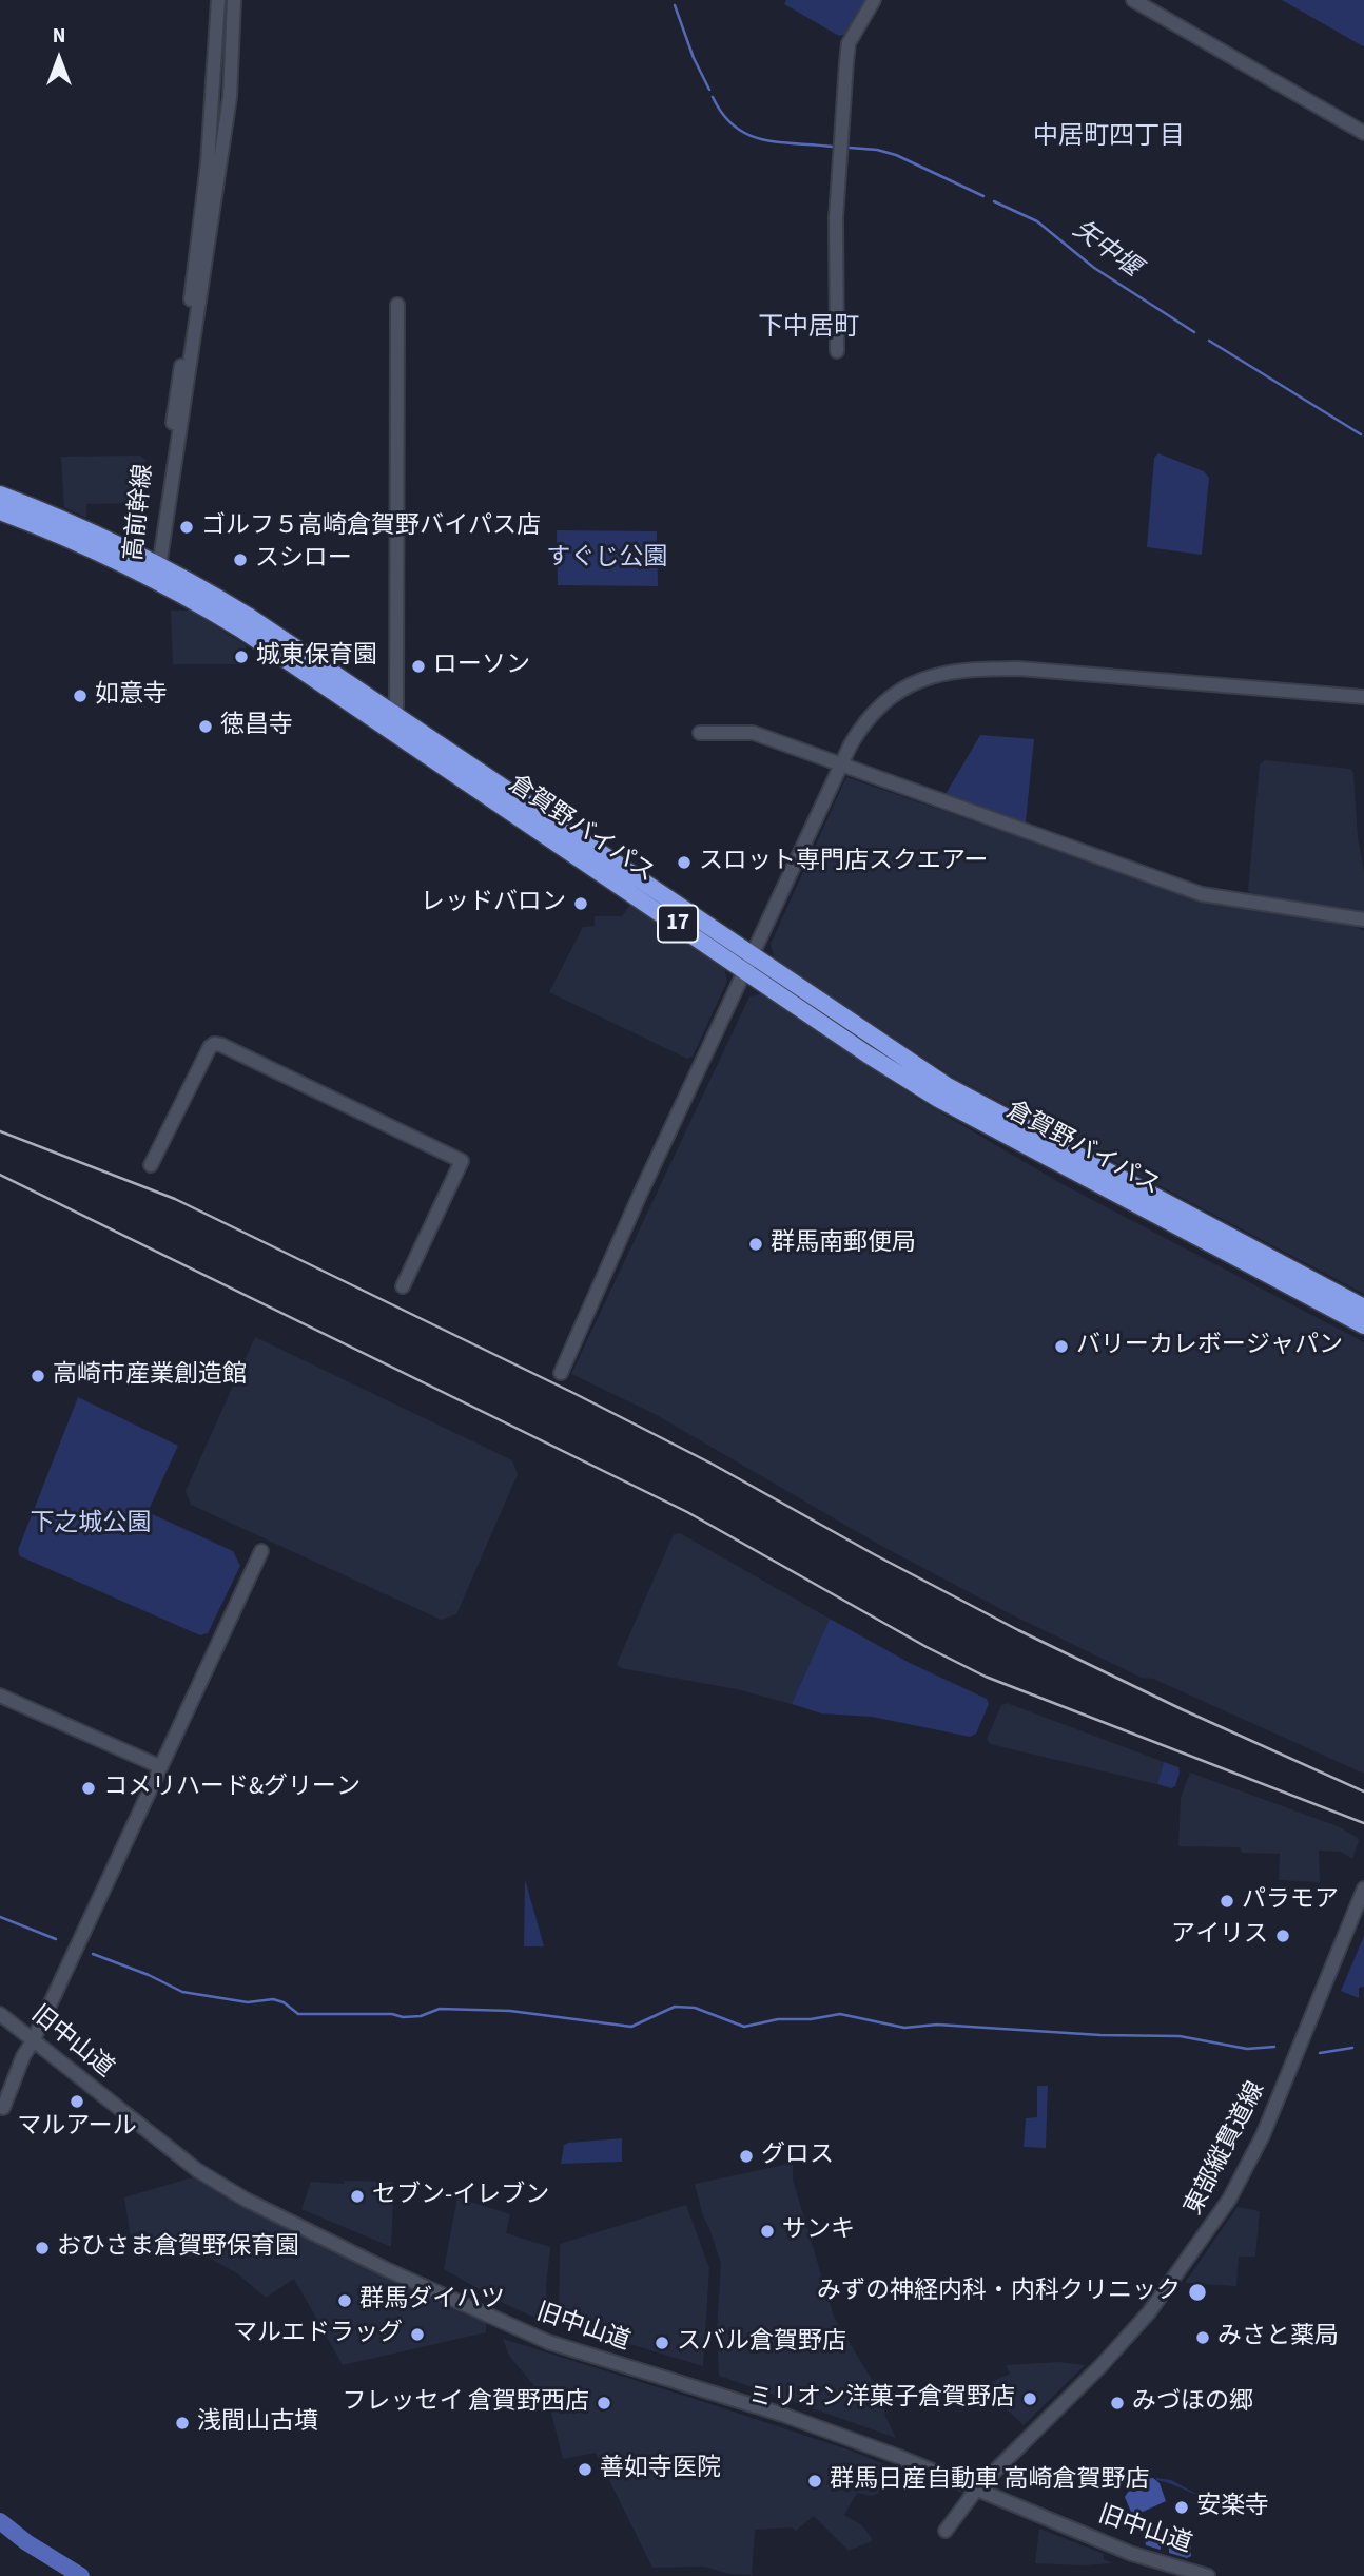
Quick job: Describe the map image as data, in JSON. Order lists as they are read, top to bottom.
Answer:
{
  "streets": {
    "highway": ["倉賀野バイパス", "17"],
    "street": ["高前幹線", "旧中山道", "東部縦貫道線"]
  },
  "crossings": [
    ["高前幹線", "倉賀野バイパス"],
    ["旧中山道", "東部縦貫道線"]
  ],
  "districts": ["中居町四丁目", "下中居町"],
  "water": ["矢中堰"],
  "parks": ["すぐじ公園", "下之城公園"],
  "places": [
    "ゴルフ５高崎倉賀野バイパス店",
    "スシロー",
    "城東保育園",
    "ローソン",
    "如意寺",
    "徳昌寺",
    "スロット専門店スクエアー",
    "レッドバロン",
    "群馬南郵便局",
    "バリーカレボージャパン",
    "高崎市産業創造館",
    "コメリハード&グリーン",
    "パラモア",
    "アイリス",
    "マルアール",
    "グロス",
    "セブン-イレブン",
    "サンキ",
    "おひさま倉賀野保育園",
    "みずの神経内科・内科クリニック",
    "群馬ダイハツ",
    "マルエドラッグ",
    "みさと薬局",
    "スバル倉賀野店",
    "ミリオン洋菓子倉賀野店",
    "フレッセイ 倉賀野西店",
    "みづほの郷",
    "浅間山古墳",
    "善如寺医院",
    "群馬日産自動車 高崎倉賀野店",
    "安楽寺"
  ],
  "north": "top"
}
